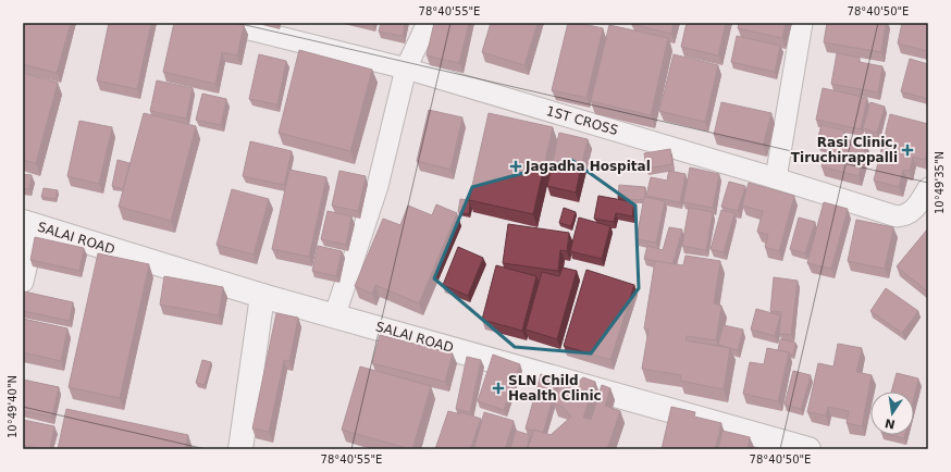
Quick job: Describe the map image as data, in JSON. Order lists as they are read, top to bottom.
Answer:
{
  "streets": {
    "main road": ["SALAI ROAD"],
    "street": ["1ST CROSS"]
  },
  "places": {
    "health": ["Rasi Clinic, Tiruchirappalli", "Jagadha Hospital", "SLN Child Health Clinic"]
  },
  "north": "bottom",
  "coordinates": [
    "78°40'55\"E",
    "78°40'50\"E",
    "10°49'35\"N",
    "10°49'40\"N"
  ]
}
